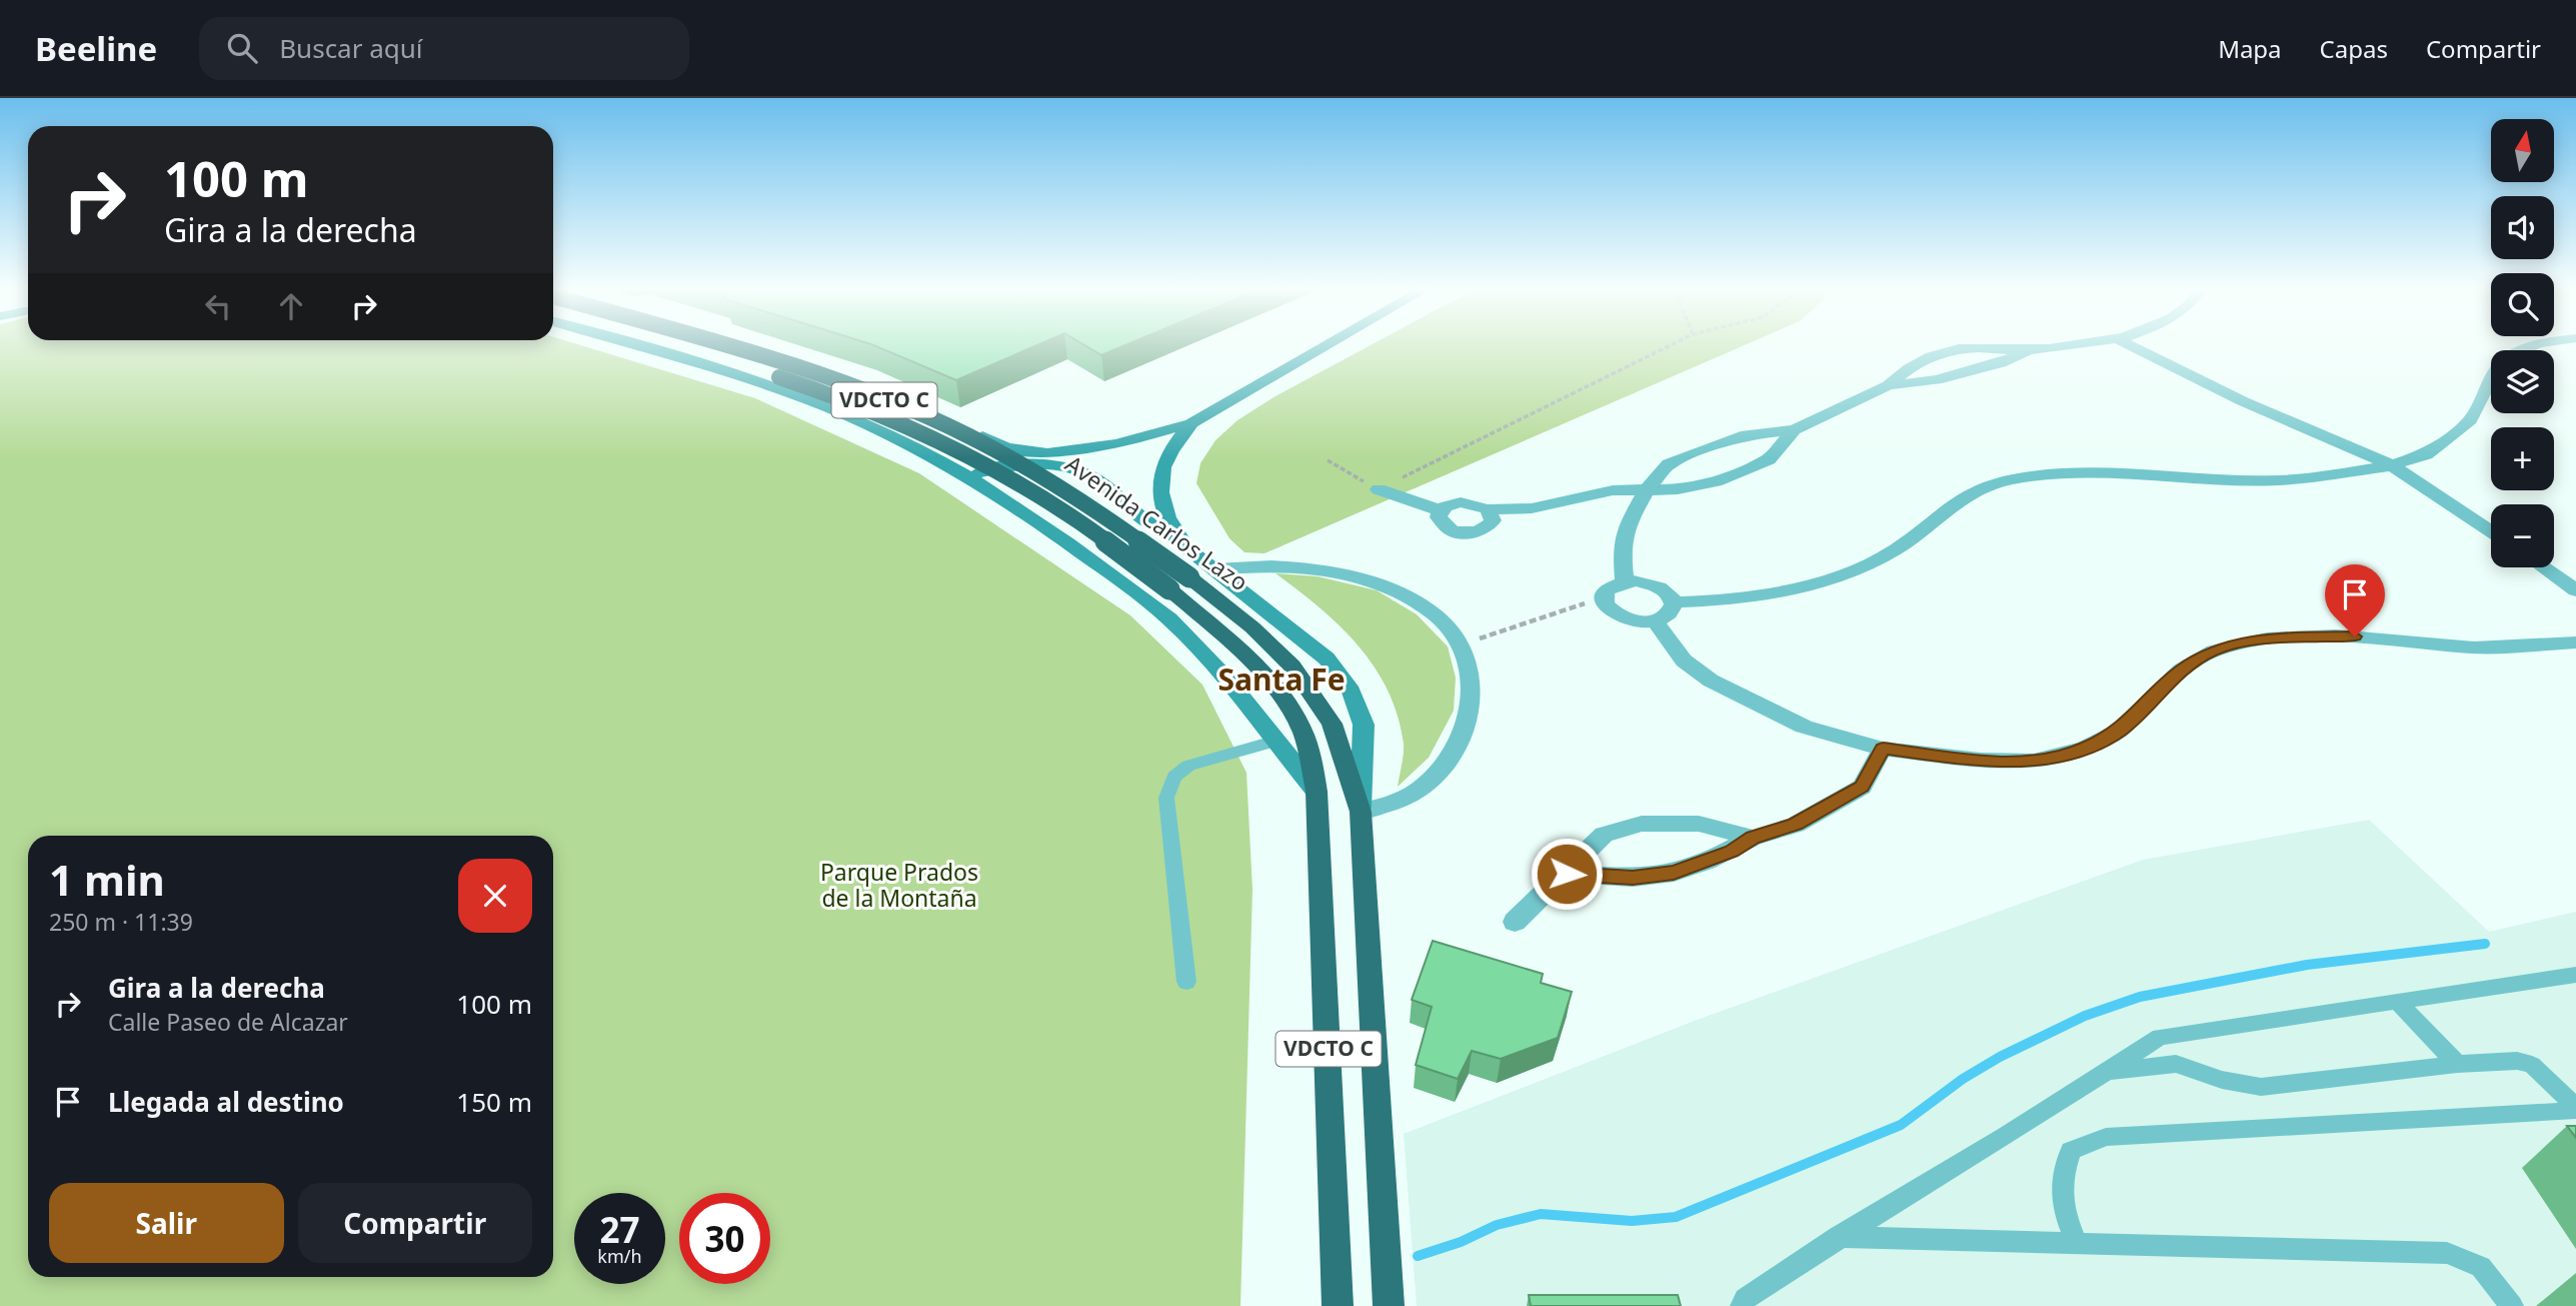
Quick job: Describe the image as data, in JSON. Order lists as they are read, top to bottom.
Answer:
{
  "streets": {
    "highway": ["VDCTO C", "Avenida Carlos Lazo"]
  },
  "districts": ["Santa Fe"],
  "parks": ["Parque Prados de la Montaña"],
  "north": "top",
  "page": {
    "header": "Beeline",
    "search": "Buscar aquí",
    "nav": ["Mapa", "Capas", "Compartir"],
    "map_buttons": ["+", "−"],
    "turn": ["100 m", "Gira a la derecha"],
    "heading": ["1 min", "250 m · 11:39"],
    "list": [
      {
        "name": "Gira a la derecha",
        "note": "Calle Paseo de Alcazar",
        "value": "100 m"
      },
      {
        "name": "Llegada al destino",
        "value": "150 m"
      }
    ],
    "buttons": ["Salir", "Compartir"],
    "speed": "27 km/h",
    "limit": "30"
  }
}
